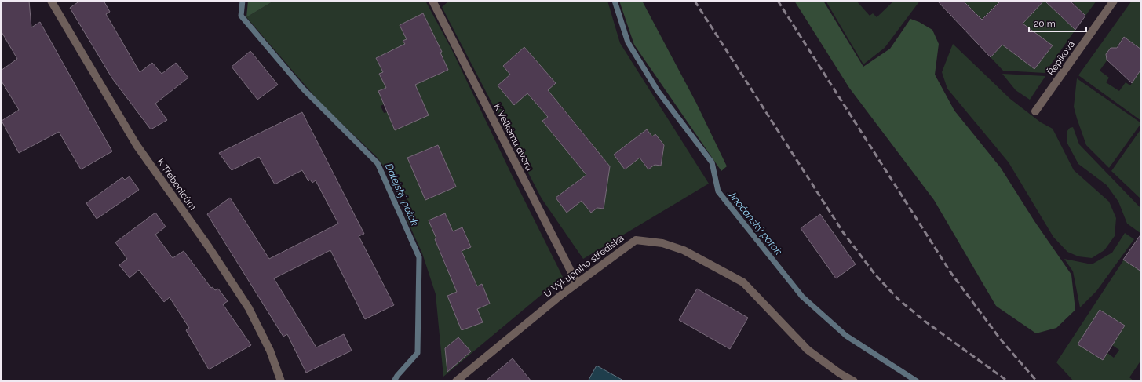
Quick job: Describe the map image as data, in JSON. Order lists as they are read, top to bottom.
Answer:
{
  "streets": {
    "street": [
      "Řepíková",
      "K Velkému dvoru",
      "K Třebonicům",
      "U Výkupního střediska"
    ]
  },
  "crossings": [
    ["K Velkému dvoru", "U Výkupního střediska"]
  ],
  "water": ["Dalejský potok", "Jinočanský potok"],
  "scale_bar": "20 m"
}
